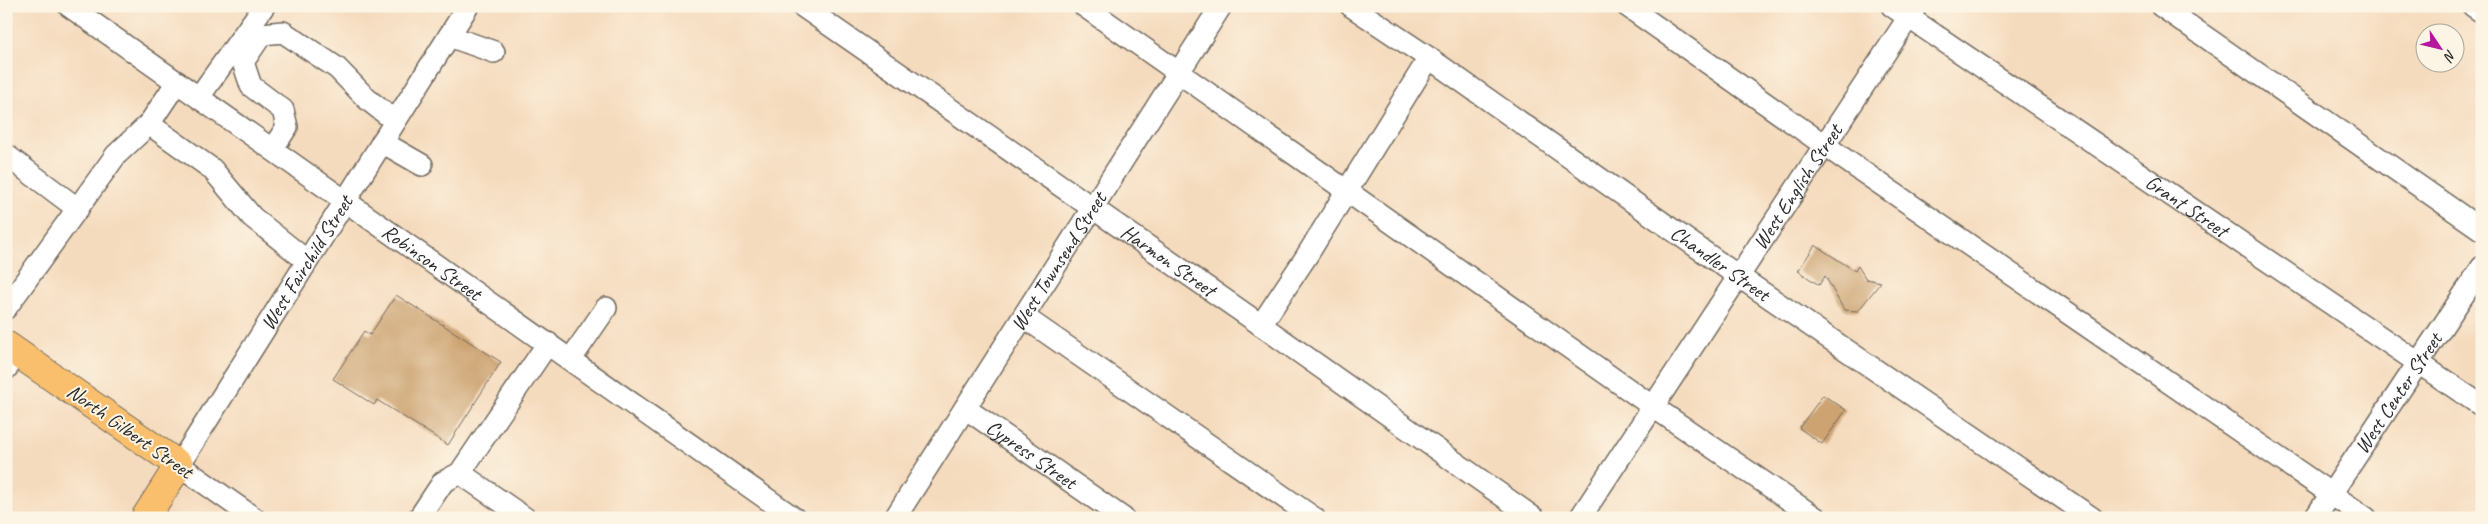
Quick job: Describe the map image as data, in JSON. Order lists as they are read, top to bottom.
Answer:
{
  "streets": {
    "main road": ["West Fairchild Street", "North Gilbert Street"],
    "street": [
      "West English Street",
      "Grant Street",
      "Robinson Street",
      "Harmon Street",
      "West Townsend Street",
      "Chandler Street",
      "West Center Street",
      "Cypress Street"
    ]
  },
  "crossings": [
    ["West English Street", "Grant Street"],
    ["West English Street", "Chandler Street"],
    ["Grant Street", "West Center Street"],
    ["Robinson Street", "West Fairchild Street"],
    ["Harmon Street", "West Townsend Street"],
    ["West Fairchild Street", "North Gilbert Street"],
    ["West Townsend Street", "Cypress Street"]
  ],
  "north": "bottom right"
}
